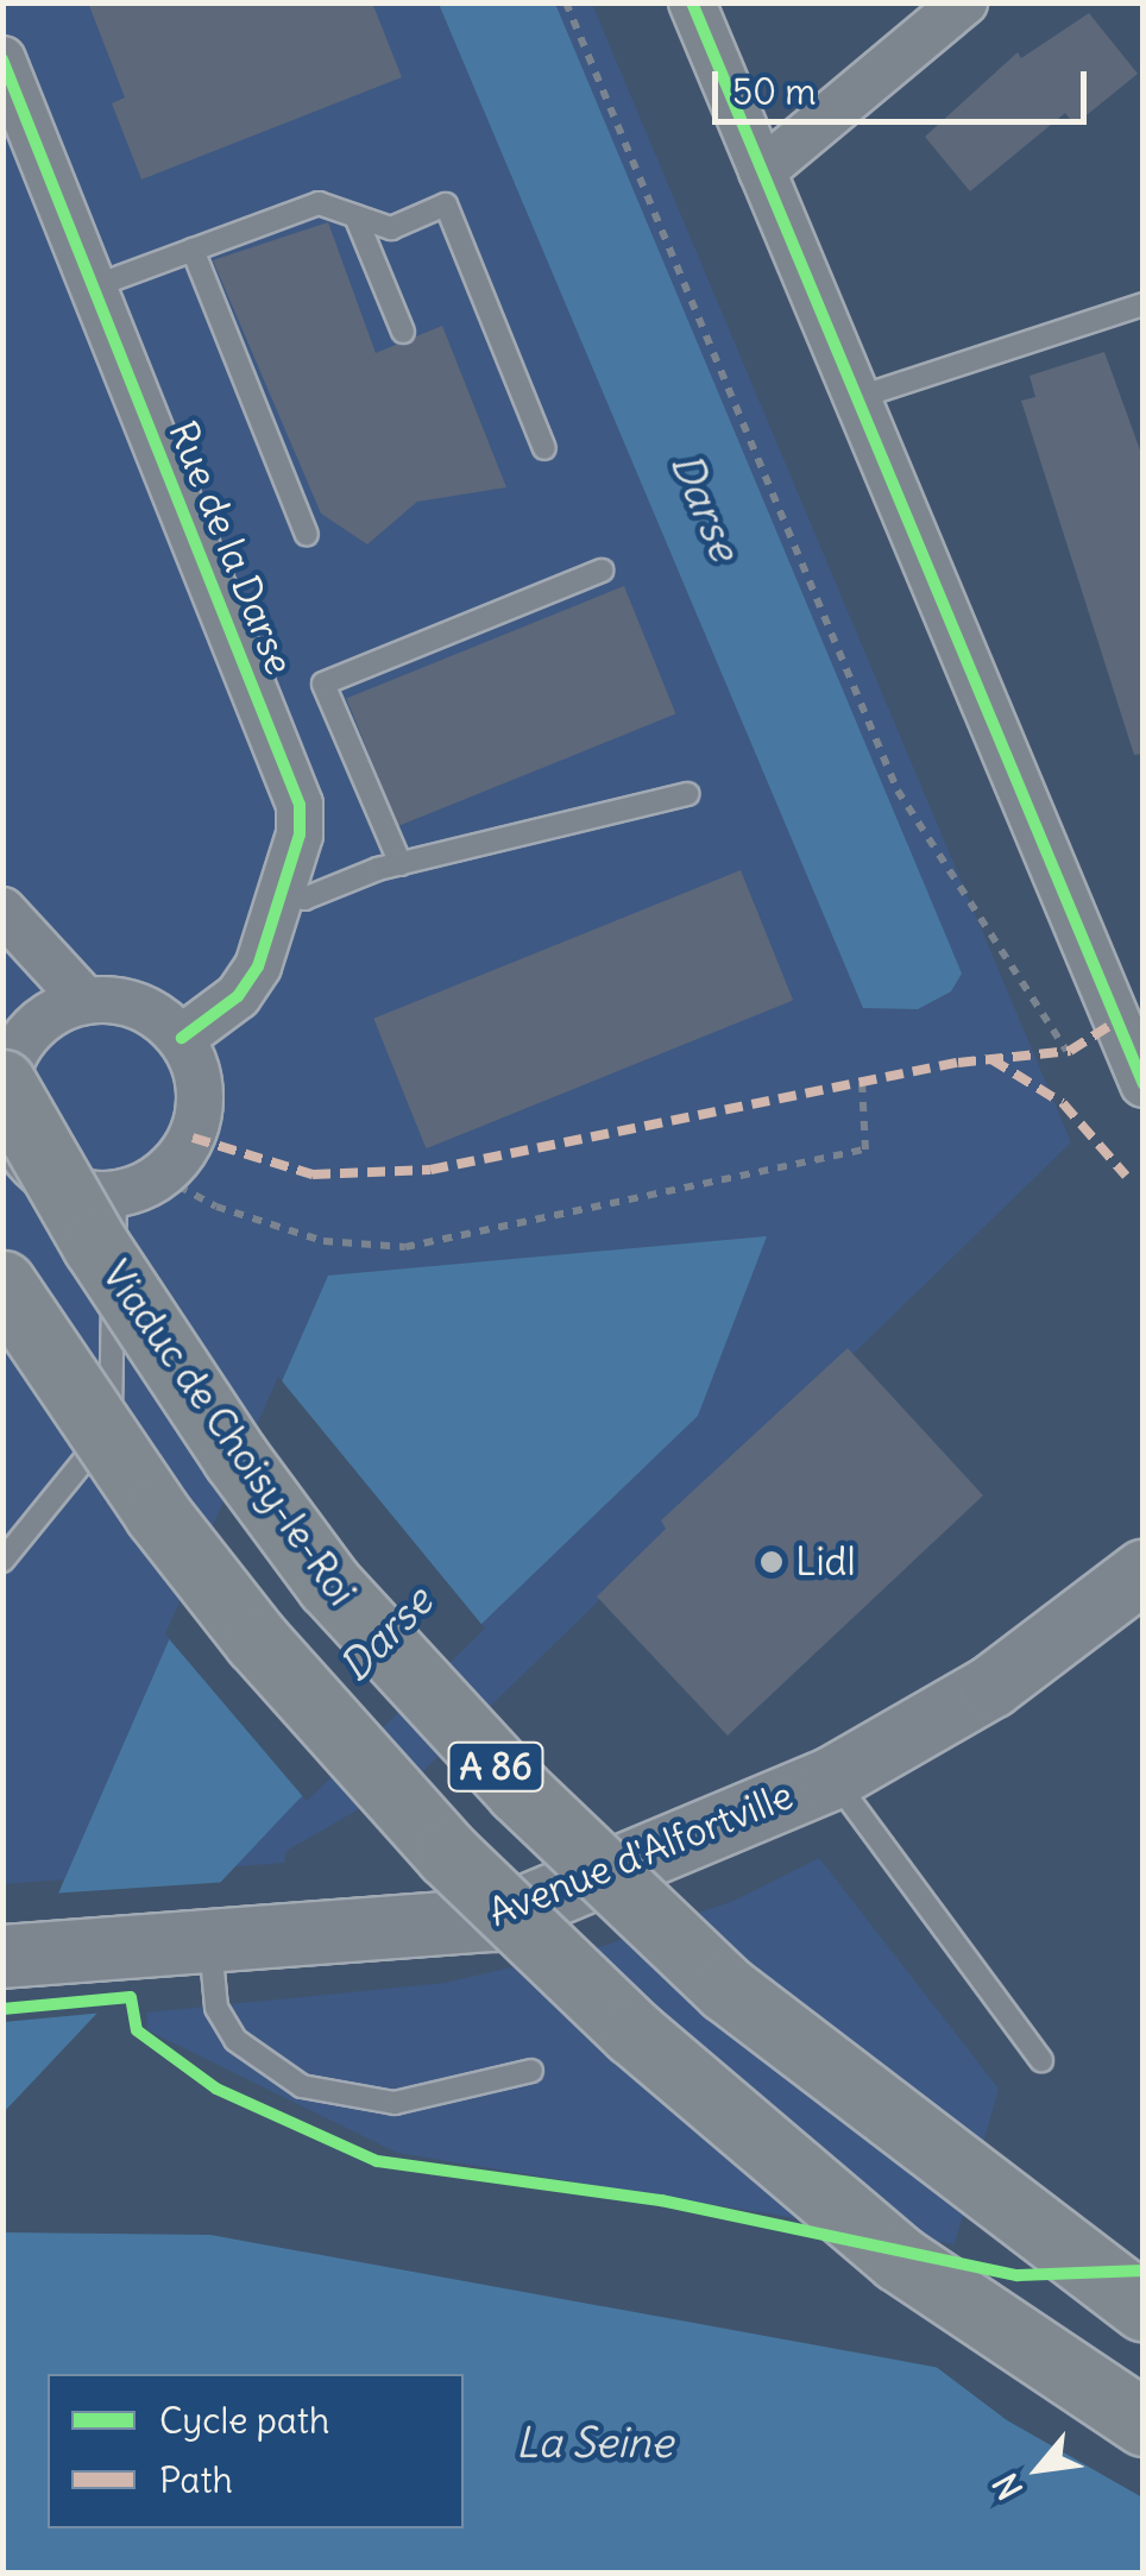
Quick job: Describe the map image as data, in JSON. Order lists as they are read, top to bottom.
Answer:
{
  "streets": {
    "highway": ["Viaduc de Choisy-le-Roi", "A 86"],
    "main road": ["Avenue d'Alfortville"],
    "street": ["Rue de la Darse"]
  },
  "water": ["Darse", "La Seine"],
  "places": ["Lidl"],
  "legend": ["Cycle path", "Path"],
  "scale_bar": "50 m",
  "north": "bottom left"
}
